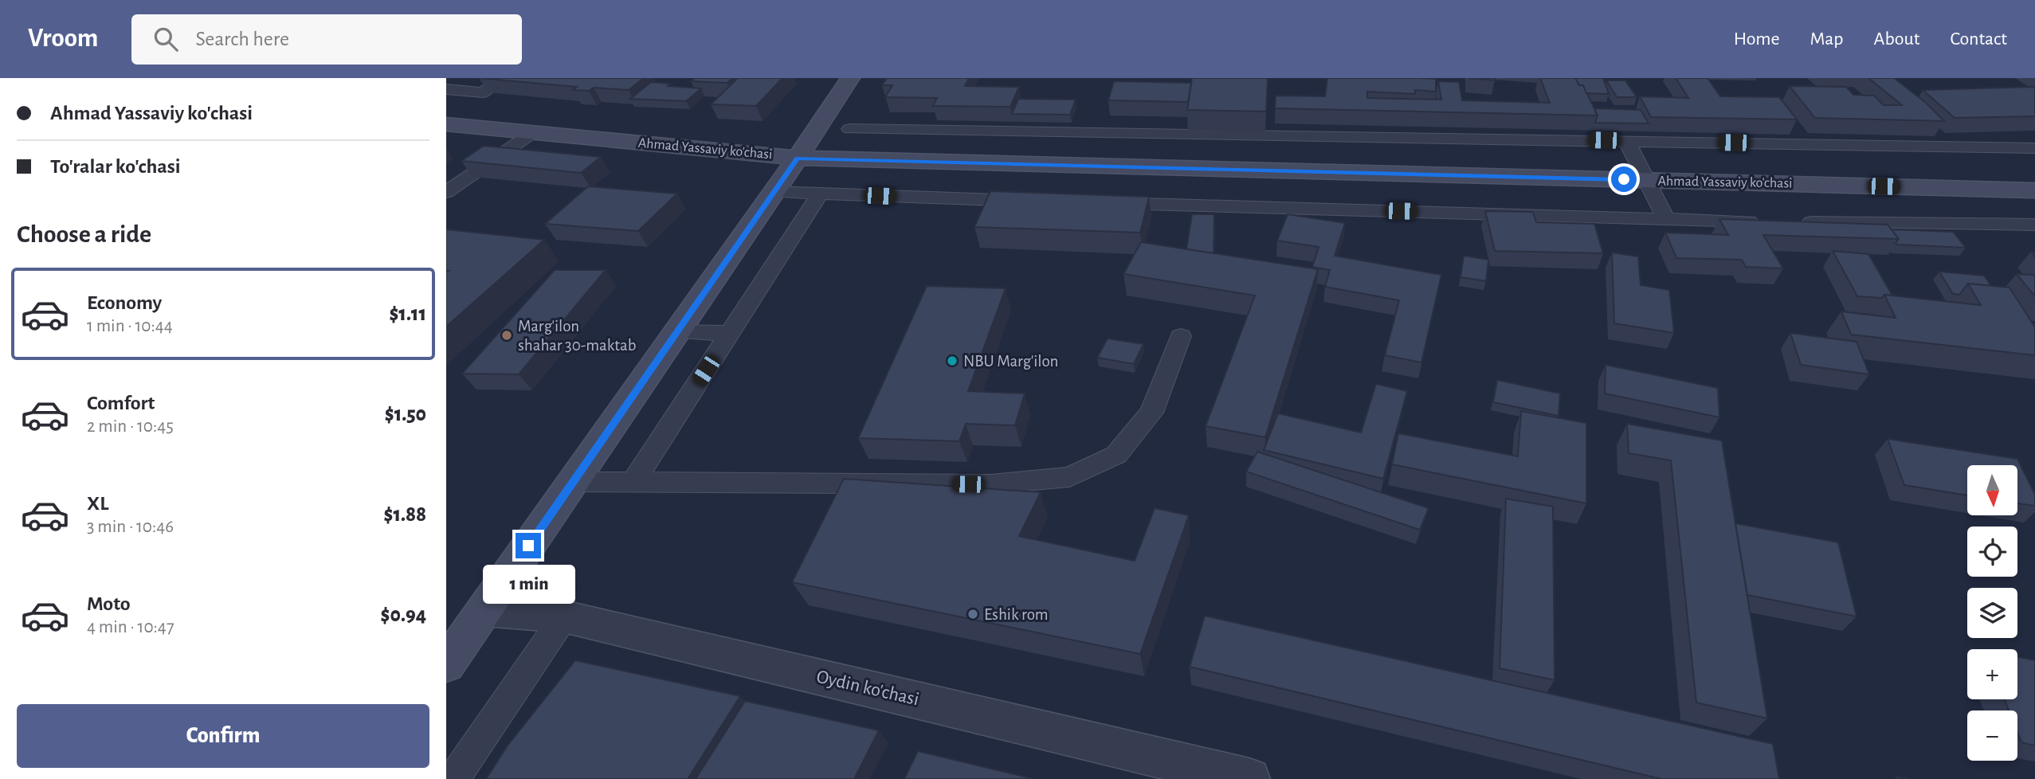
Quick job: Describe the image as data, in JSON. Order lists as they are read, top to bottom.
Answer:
{
  "streets": {
    "main road": ["Ahmad Yassaviy ko'chasi"],
    "street": ["Oydin ko'chasi"]
  },
  "places": ["Marg'ilon shahar 30-maktab", "NBU Marg'ilon", "Eshik rom"],
  "north": "bottom",
  "page": {
    "header": "Vroom",
    "search": "Search here",
    "nav": [
      "Home",
      "Map",
      "About",
      "Contact"
    ],
    "banner": ["Ahmad Yassaviy ko'chasi", "To'ralar ko'chasi"],
    "heading": "Choose a ride",
    "list": [
      {
        "name": "Economy",
        "note": "1 min · 10:44",
        "value": "$1.11"
      },
      {
        "name": "Comfort",
        "note": "2 min · 10:45",
        "value": "$1.50"
      },
      {
        "name": "XL",
        "note": "3 min · 10:46",
        "value": "$1.88"
      },
      {
        "name": "Moto",
        "note": "4 min · 10:47",
        "value": "$0.94"
      }
    ],
    "map_buttons": ["+", "−"],
    "bubble": "1 min",
    "buttons": "Confirm"
  }
}
